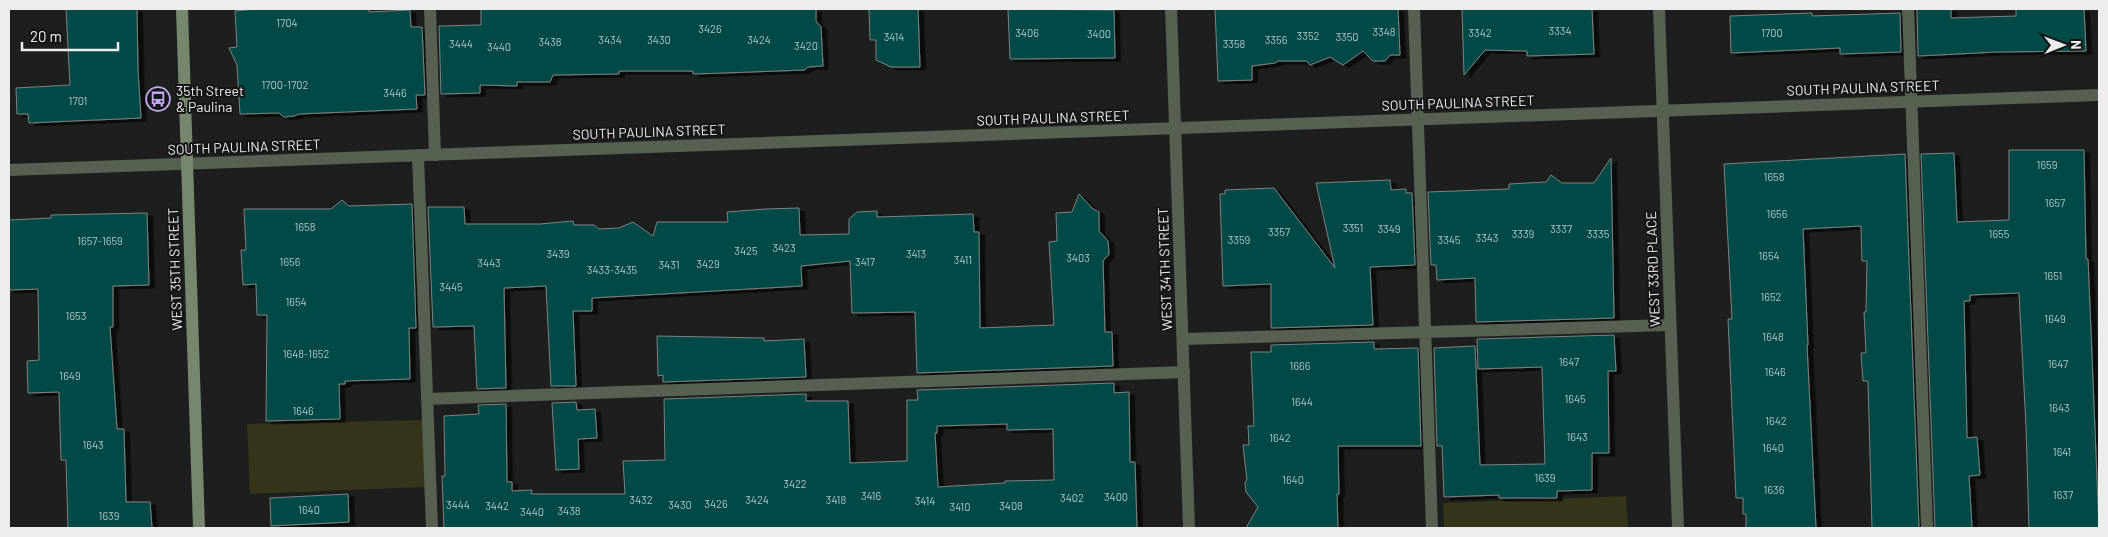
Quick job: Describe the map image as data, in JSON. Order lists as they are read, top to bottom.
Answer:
{
  "streets": {
    "main road": ["WEST 35TH STREET"],
    "street": ["SOUTH PAULINA STREET", "WEST 34TH STREET", "WEST 33RD PLACE"]
  },
  "crossings": [
    ["SOUTH PAULINA STREET", "WEST 35TH STREET"],
    ["SOUTH PAULINA STREET", "WEST 34TH STREET"],
    ["SOUTH PAULINA STREET", "WEST 33RD PLACE"]
  ],
  "places": {
    "bus stop": ["35th Street & Paulina"]
  },
  "house_numbers": [
    "1704",
    "3426",
    "3334",
    "3348",
    "3406",
    "3342",
    "1700",
    "3400",
    "3352",
    "3414",
    "3350",
    "3434",
    "3430",
    "3424",
    "3356",
    "3438",
    "3444",
    "3358",
    "3420",
    "3440",
    "1700-1702",
    "3446",
    "1701",
    "1659",
    "1658",
    "1657",
    "1656",
    "1658",
    "3351",
    "3349",
    "3337",
    "3357",
    "3339",
    "3335",
    "1655",
    "3343",
    "3359",
    "3345",
    "1657-1659",
    "3423",
    "3425",
    "3439",
    "3413",
    "1654",
    "3403",
    "3411",
    "1656",
    "3417",
    "3443",
    "3429",
    "3431",
    "3433-3435",
    "1651",
    "3445",
    "1652",
    "1654",
    "1653",
    "1649",
    "1648",
    "1648-1652",
    "1647",
    "1647",
    "1666",
    "1646",
    "1649",
    "1645",
    "1644",
    "1643",
    "1646",
    "1642",
    "1643",
    "1642",
    "1643",
    "1640",
    "1641",
    "1639",
    "1640",
    "3422",
    "1636",
    "1637",
    "3416",
    "3400",
    "3402",
    "3432",
    "3424",
    "3418",
    "3414",
    "3426",
    "3444",
    "3430",
    "3442",
    "3408",
    "3410",
    "1640",
    "3438",
    "3440",
    "1639"
  ],
  "scale_bar": "20 m",
  "north": "right"
}
